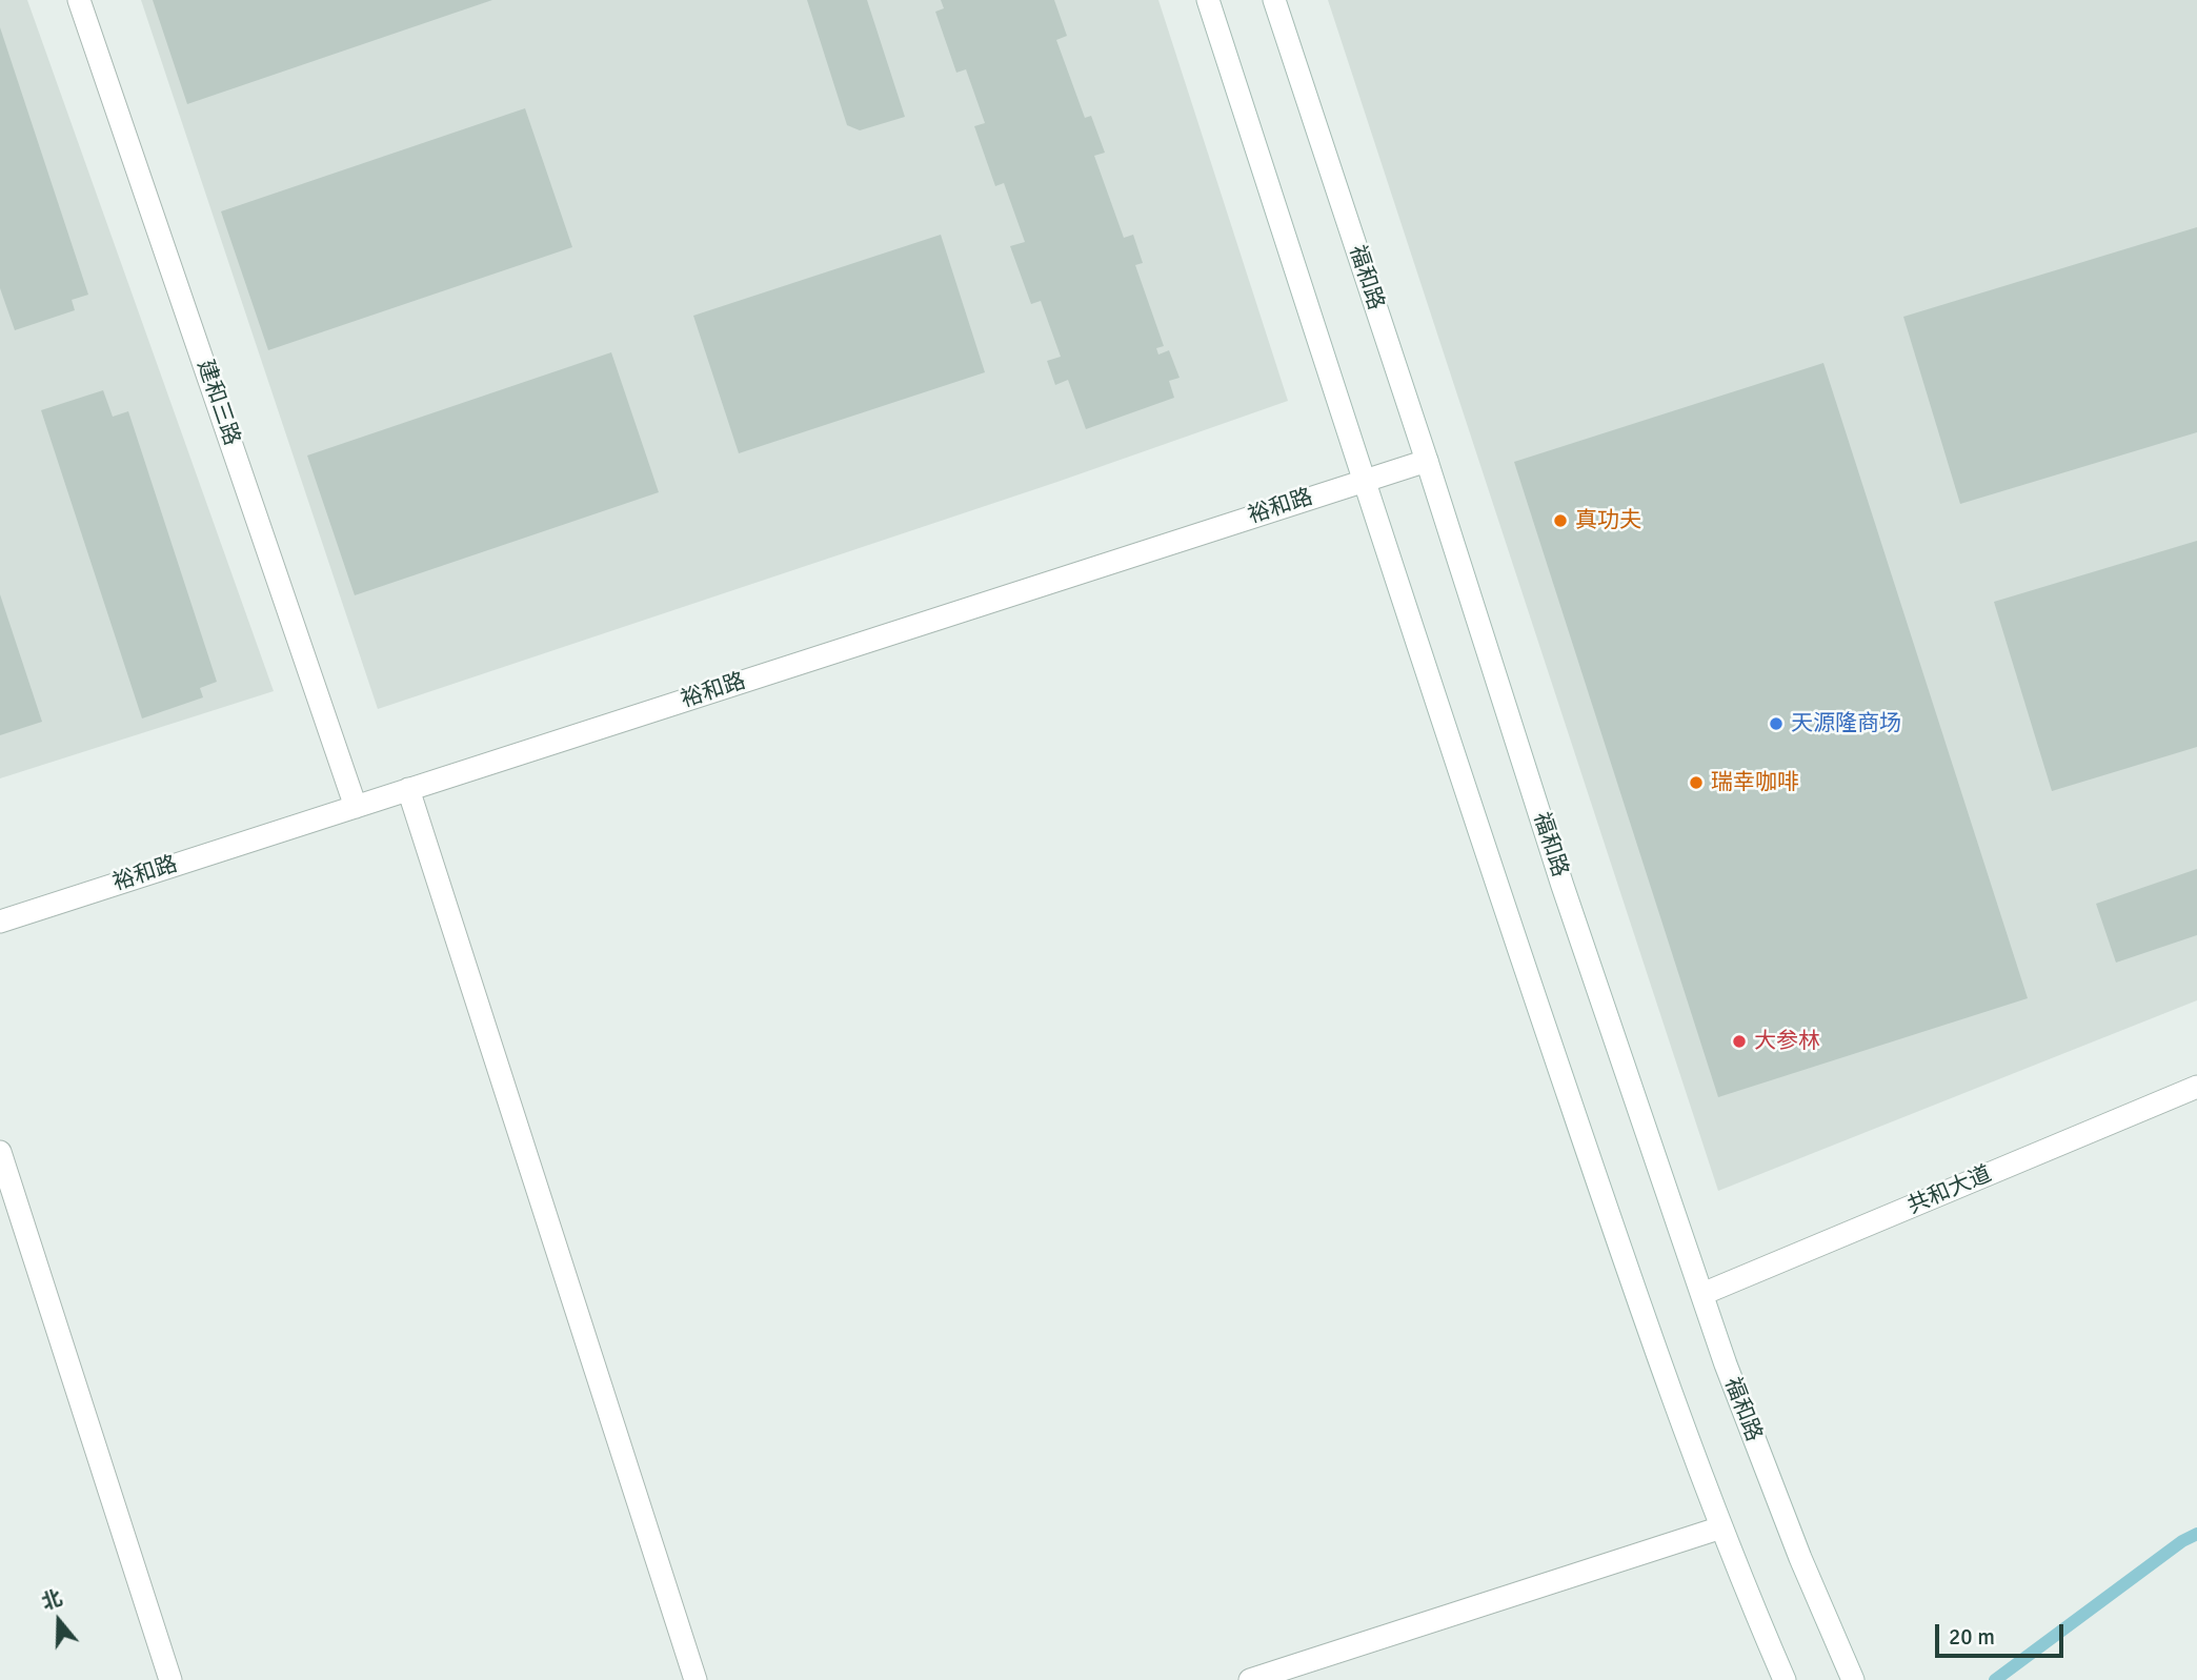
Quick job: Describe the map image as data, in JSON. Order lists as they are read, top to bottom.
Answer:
{
  "streets": {
    "street": [
      "福和路",
      "建和三路",
      "裕和路",
      "共和大道"
    ]
  },
  "crossings": [
    ["福和路", "裕和路"],
    ["福和路", "共和大道"],
    ["建和三路", "裕和路"]
  ],
  "places": [
    "真功夫",
    "天源隆商场",
    "瑞幸咖啡",
    "大参林"
  ],
  "scale_bar": "20 m",
  "north": "top"
}
